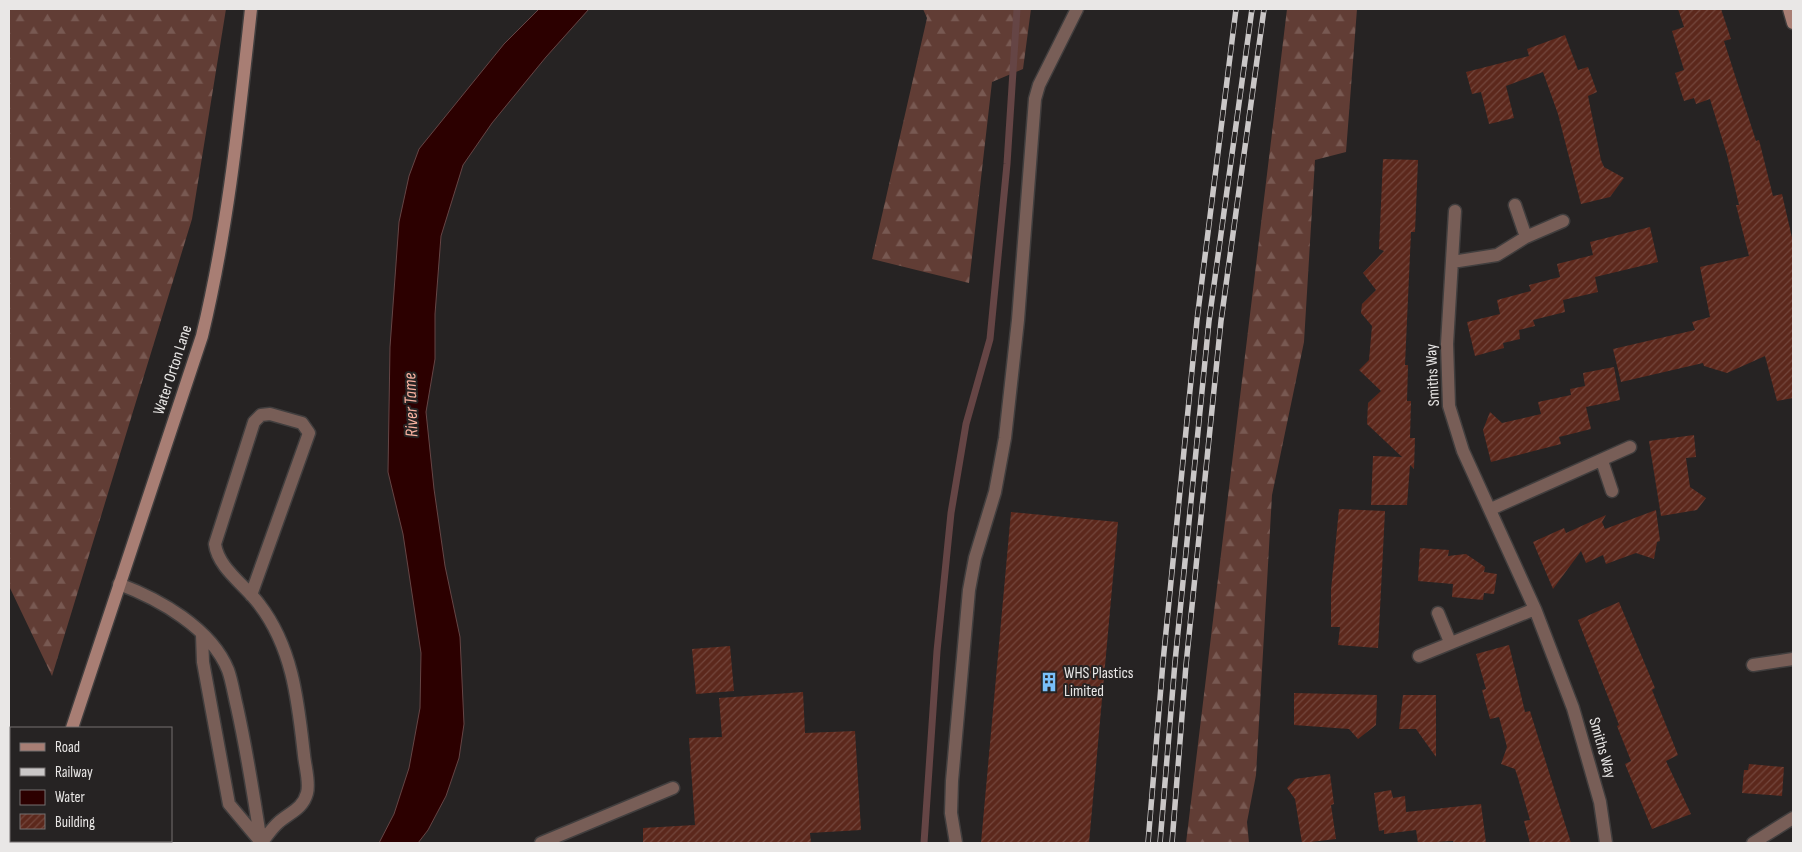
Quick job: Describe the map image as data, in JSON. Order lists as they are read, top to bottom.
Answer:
{
  "streets": {
    "street": ["Water Orton Lane", "Smiths Way"]
  },
  "water": ["River Tame"],
  "places": {
    "building": ["WHS Plastics Limited"]
  },
  "legend": [
    "Road",
    "Railway",
    "Water",
    "Building"
  ]
}
